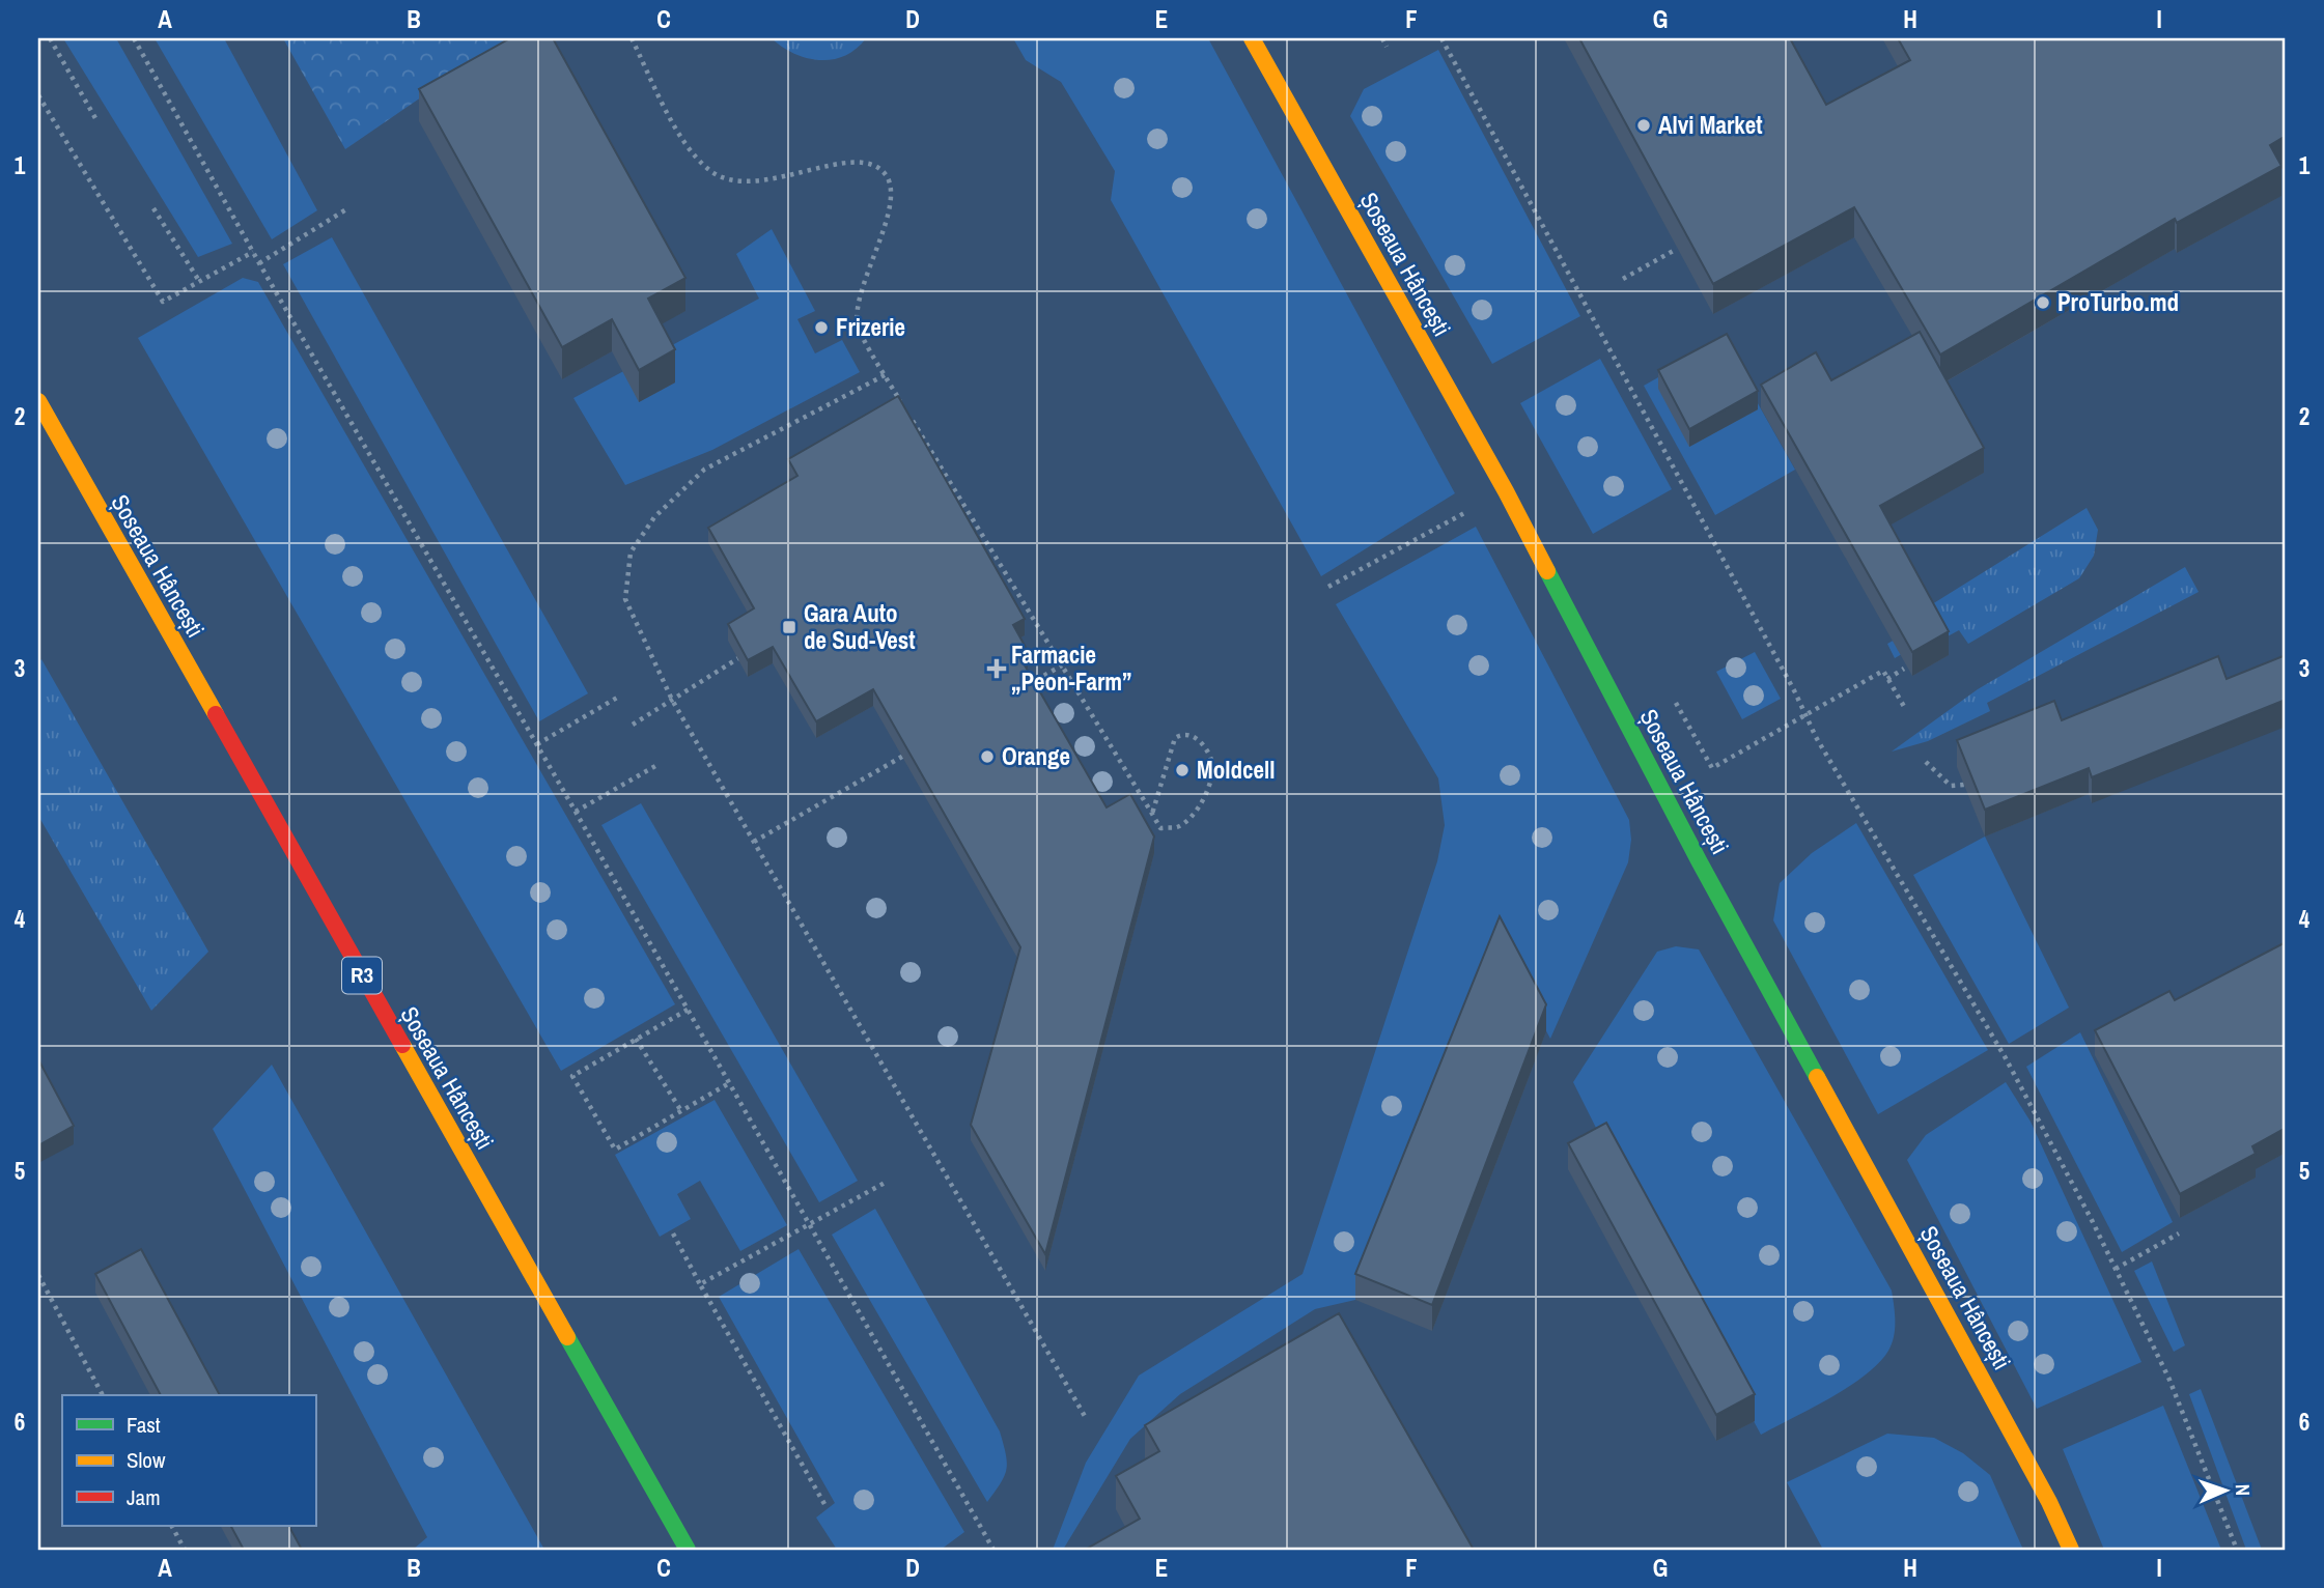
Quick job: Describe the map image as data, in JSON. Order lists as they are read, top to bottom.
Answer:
{
  "streets": {
    "main road": ["Șoseaua Hâncești", "R3"]
  },
  "places": {
    "other": [
      "Alvi Market",
      "ProTurbo.md",
      "Frizerie",
      "Orange",
      "Moldcell"
    ],
    "transit": ["Gara Auto de Sud-Vest"],
    "health": ["Farmacie „Peon-Farm”"]
  },
  "legend": ["Fast", "Slow", "Jam"],
  "north": "right",
  "grid": {
    "columns": [
      "A",
      "B",
      "C",
      "D",
      "E",
      "F",
      "G",
      "H",
      "I"
    ],
    "rows": [
      "1",
      "2",
      "3",
      "4",
      "5",
      "6"
    ]
  }
}
